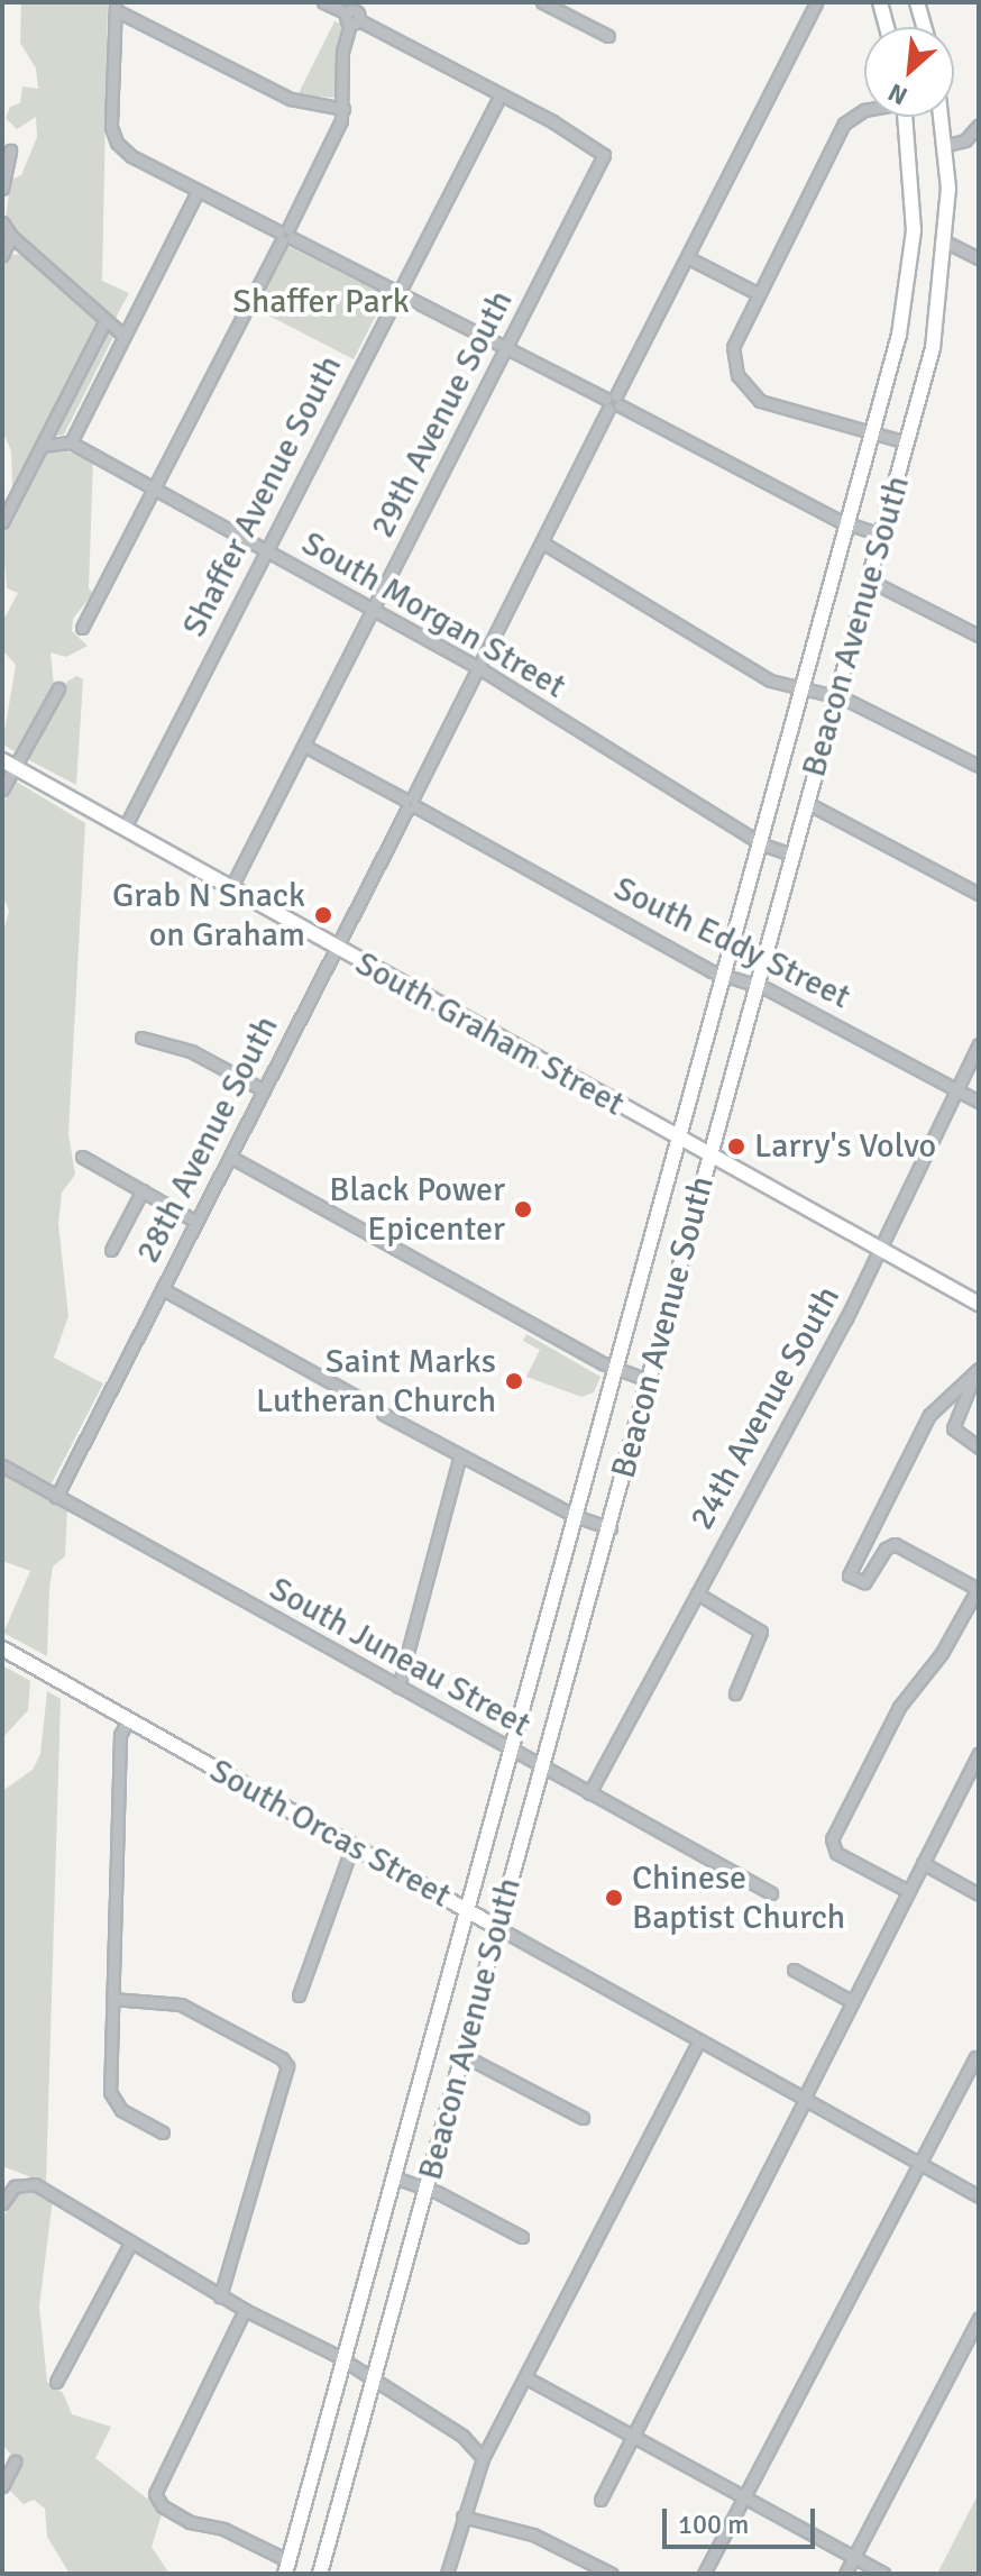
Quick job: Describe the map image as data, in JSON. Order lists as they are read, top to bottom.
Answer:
{
  "streets": {
    "main road": ["Beacon Avenue South", "South Graham Street", "South Orcas Street"],
    "street": [
      "29th Avenue South",
      "Shaffer Avenue South",
      "South Morgan Street",
      "South Eddy Street",
      "28th Avenue South",
      "24th Avenue South",
      "South Juneau Street"
    ]
  },
  "crossings": [
    ["29th Avenue South", "Shaffer Avenue South"],
    ["29th Avenue South", "South Morgan Street"],
    ["29th Avenue South", "South Eddy Street"],
    ["29th Avenue South", "South Graham Street"],
    ["Shaffer Avenue South", "South Morgan Street"],
    ["Shaffer Avenue South", "South Graham Street"],
    ["South Morgan Street", "Beacon Avenue South"],
    ["South Morgan Street", "28th Avenue South"],
    ["Beacon Avenue South", "South Eddy Street"],
    ["Beacon Avenue South", "South Graham Street"],
    ["Beacon Avenue South", "South Juneau Street"],
    ["Beacon Avenue South", "South Orcas Street"],
    ["South Eddy Street", "28th Avenue South"],
    ["South Eddy Street", "24th Avenue South"],
    ["South Graham Street", "28th Avenue South"],
    ["South Graham Street", "24th Avenue South"],
    ["28th Avenue South", "South Juneau Street"],
    ["24th Avenue South", "South Juneau Street"]
  ],
  "parks": ["Shaffer Park"],
  "places": [
    "Grab N Snack on Graham",
    "Larry's Volvo",
    "Black Power Epicenter",
    "Saint Marks Lutheran Church",
    "Chinese Baptist Church"
  ],
  "scale_bar": "100 m",
  "north": "bottom left"
}
